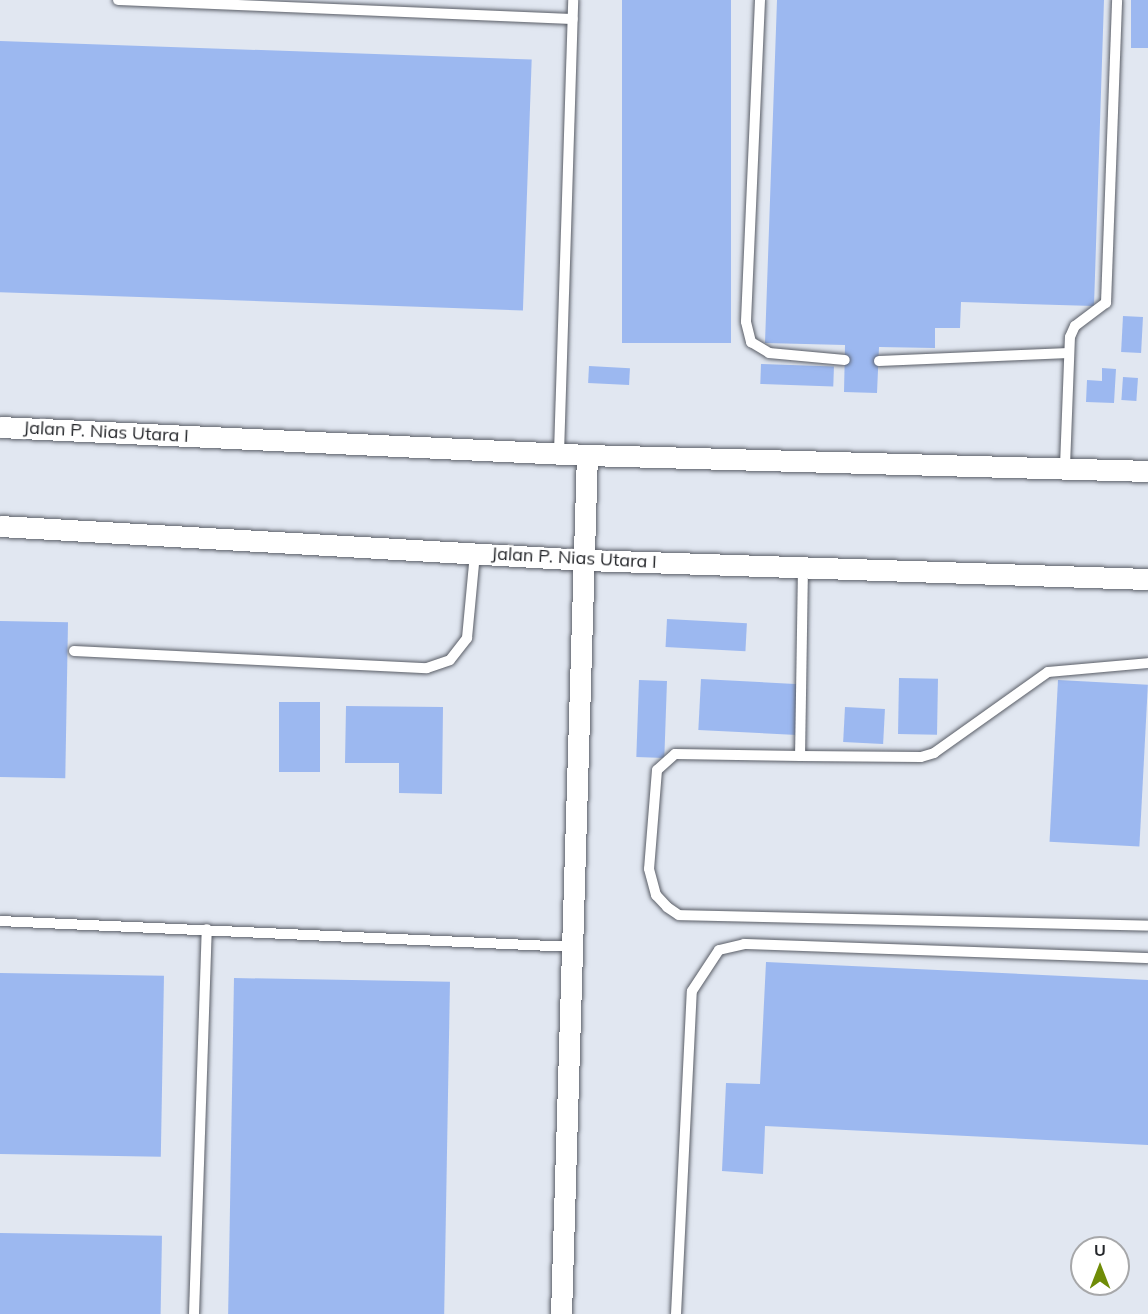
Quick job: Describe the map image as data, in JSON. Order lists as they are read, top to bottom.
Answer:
{
  "streets": {
    "street": ["Jalan P. Nias Utara I"]
  },
  "north": "top"
}
